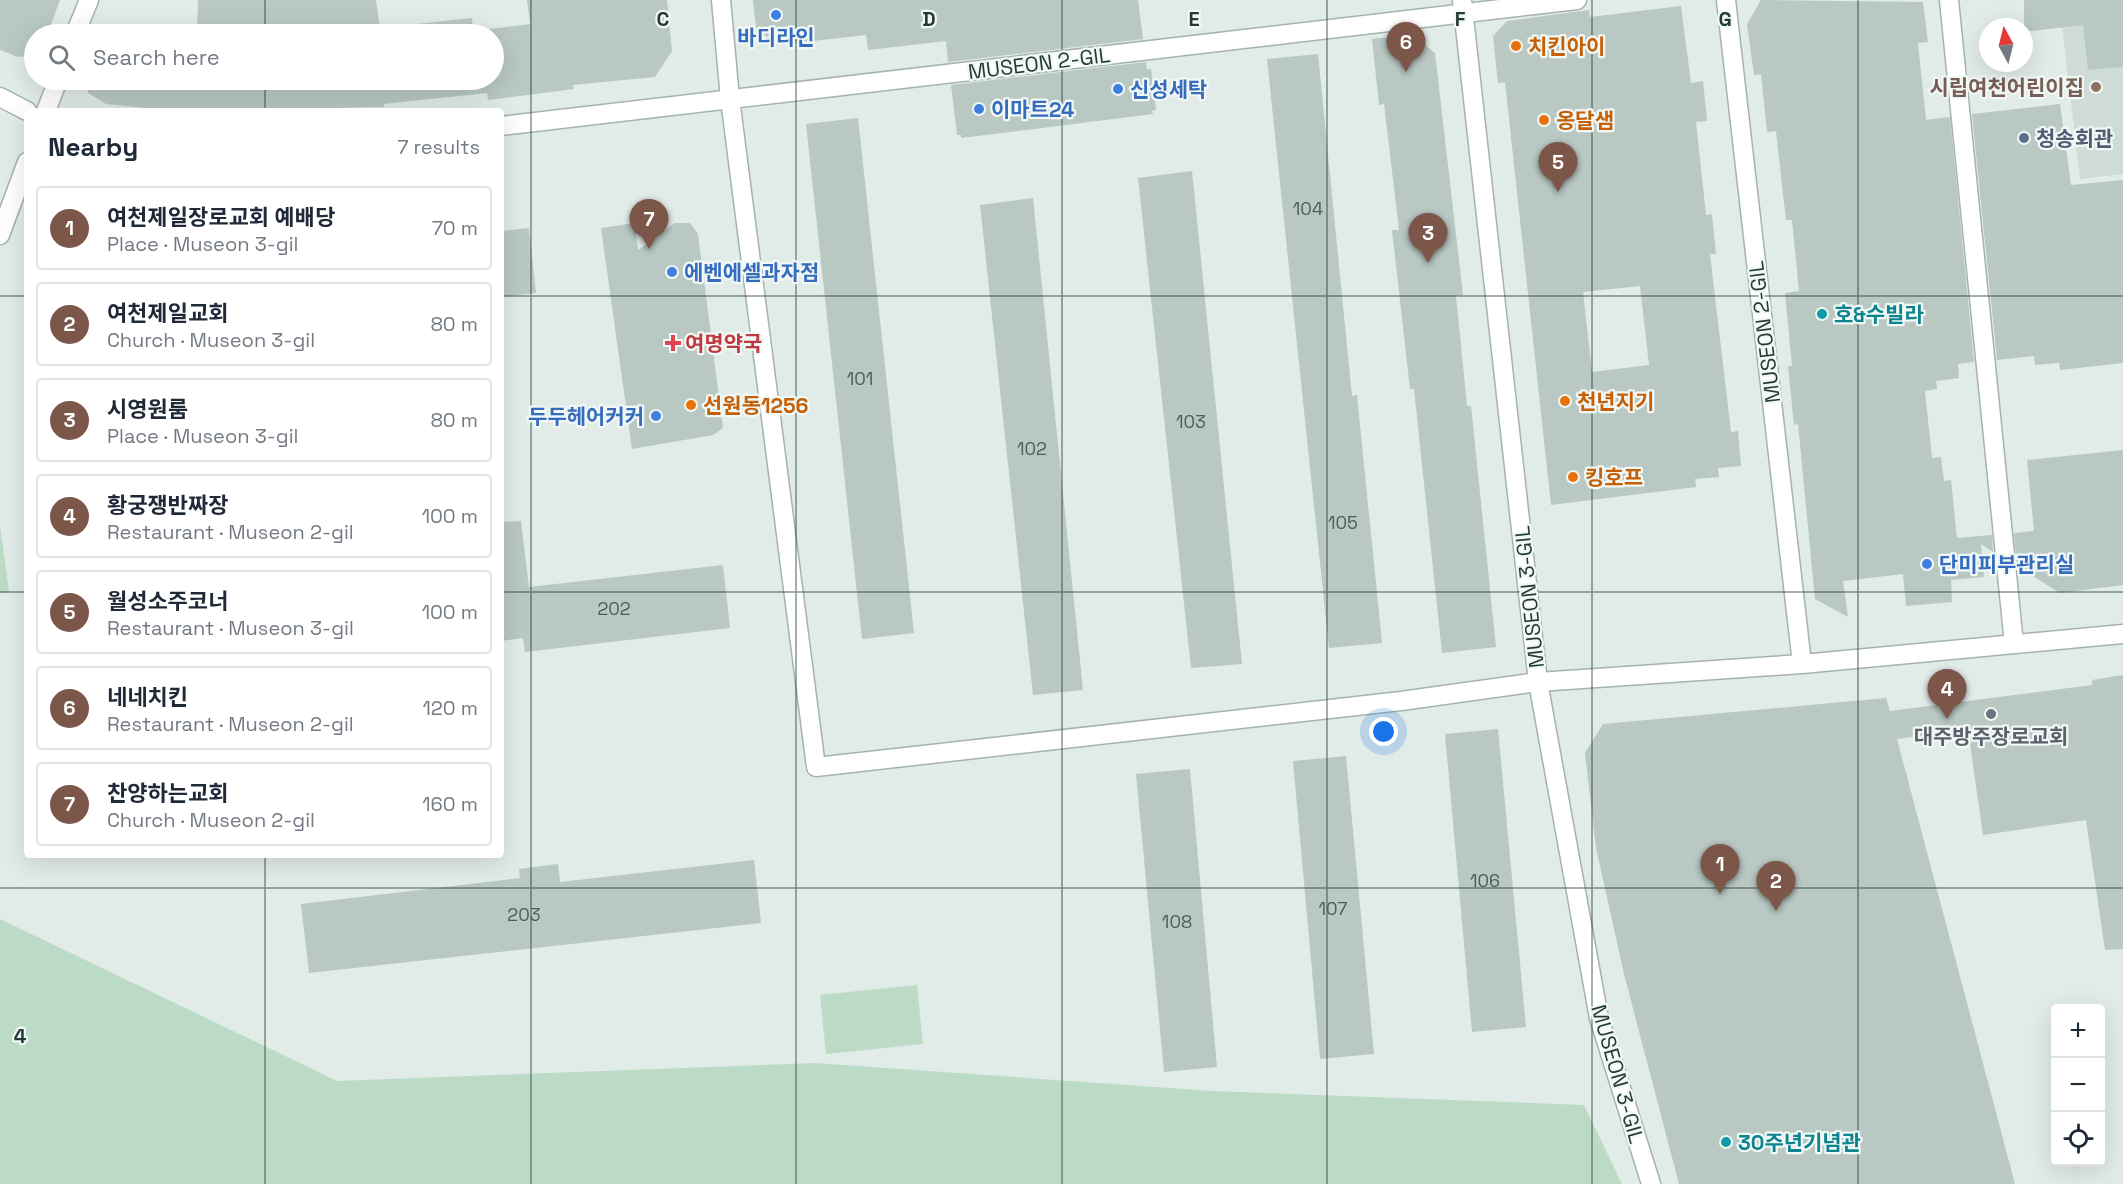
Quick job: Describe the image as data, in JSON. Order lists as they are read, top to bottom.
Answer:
{
  "streets": {
    "street": ["MUSEON 2-GIL", "MUSEON 3-GIL"]
  },
  "crossings": [
    ["MUSEON 2-GIL", "MUSEON 3-GIL"]
  ],
  "places": {
    "other": [
      "바디라인",
      "치킨아이",
      "시립여천어린이집",
      "신성세탁",
      "이마트24",
      "옹달샘",
      "청송회관",
      "에벤에셀과자점",
      "호&수빌라",
      "천년지기",
      "선원동1256",
      "두두헤어커커",
      "킹호프",
      "단미피부관리실",
      "대주방주장로교회",
      "30주년기념관"
    ],
    "health": ["여명약국"]
  },
  "house_numbers": [
    "104",
    "101",
    "103",
    "102",
    "105",
    "202",
    "106",
    "107",
    "203",
    "108"
  ],
  "north": "top",
  "page": {
    "pins": [
      "6",
      "5",
      "7",
      "3",
      "4",
      "1",
      "2"
    ],
    "search": "Search here",
    "heading": ["Nearby", "7 results"],
    "list": [
      {
        "mark": "1",
        "name": "여천제일장로교회 예배당",
        "note": "Place · Museon 3-gil",
        "value": "70 m"
      },
      {
        "mark": "2",
        "name": "여천제일교회",
        "note": "Church · Museon 3-gil",
        "value": "80 m"
      },
      {
        "mark": "3",
        "name": "시영원룸",
        "note": "Place · Museon 3-gil",
        "value": "80 m"
      },
      {
        "mark": "4",
        "name": "황궁쟁반짜장",
        "note": "Restaurant · Museon 2-gil",
        "value": "100 m"
      },
      {
        "mark": "5",
        "name": "월성소주코너",
        "note": "Restaurant · Museon 3-gil",
        "value": "100 m"
      },
      {
        "mark": "6",
        "name": "네네치킨",
        "note": "Restaurant · Museon 2-gil",
        "value": "120 m"
      },
      {
        "mark": "7",
        "name": "찬양하는교회",
        "note": "Church · Museon 2-gil",
        "value": "160 m"
      }
    ],
    "map_buttons": ["+", "−"]
  },
  "grid": {
    "columns": [
      "C",
      "D",
      "E",
      "F",
      "G"
    ],
    "rows": ["4"]
  }
}
